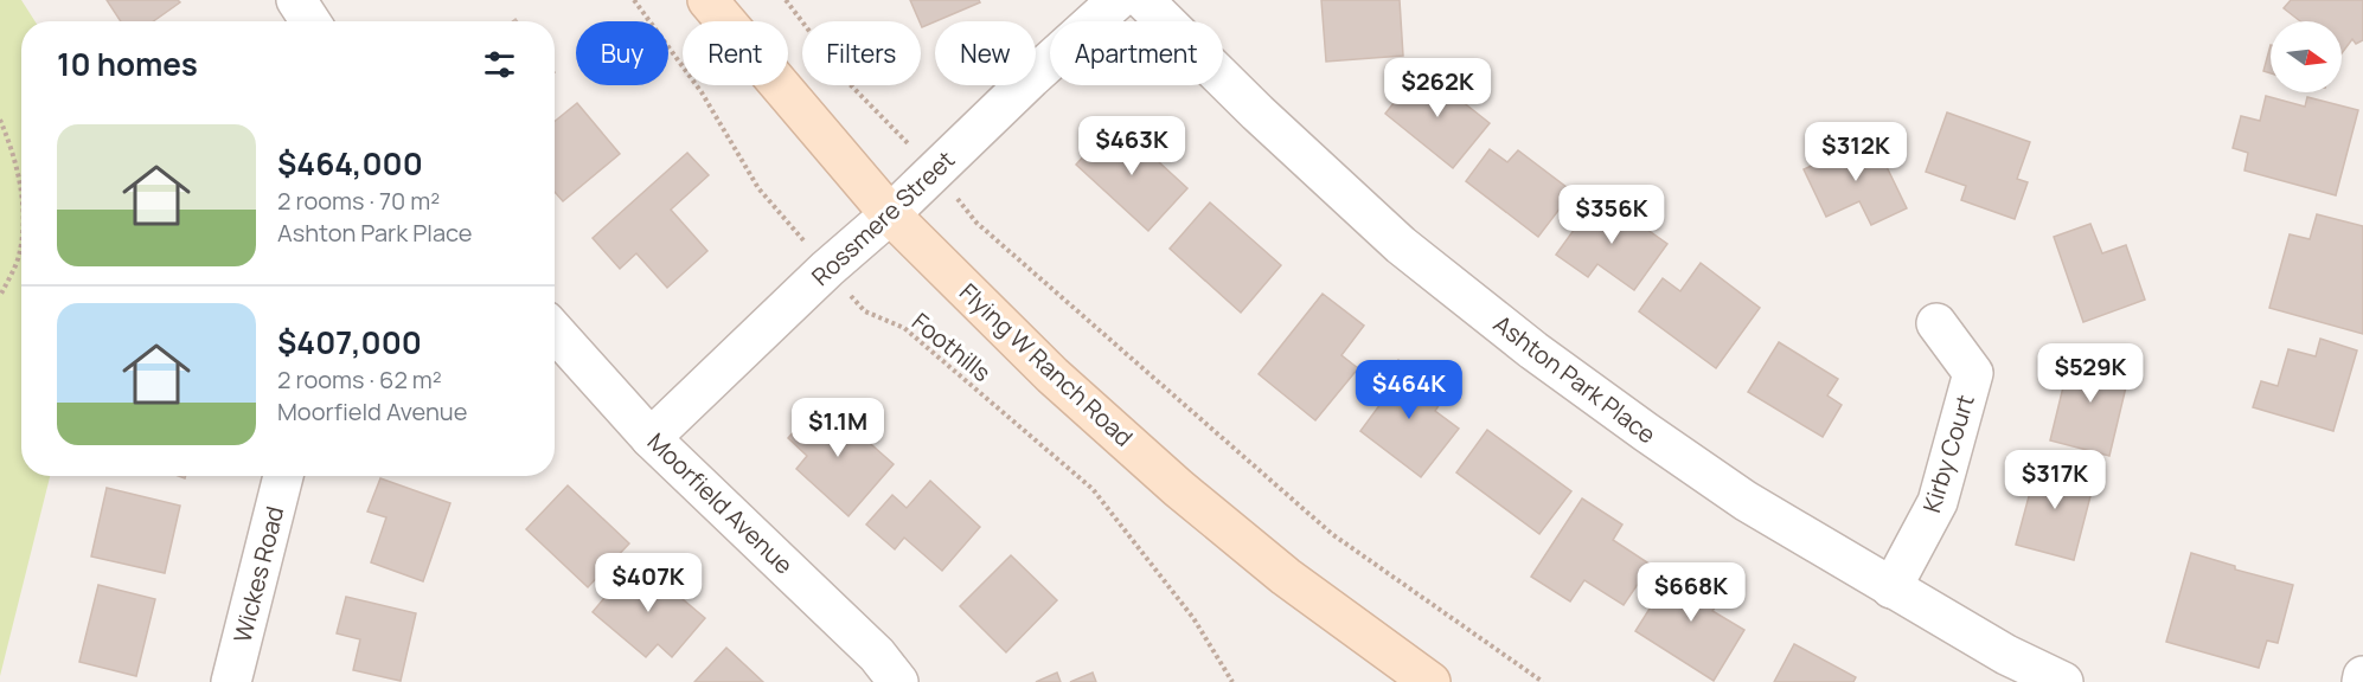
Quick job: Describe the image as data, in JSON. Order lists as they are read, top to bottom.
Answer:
{
  "streets": {
    "street": [
      "Rossmere Street",
      "Flying W Ranch Road",
      "Ashton Park Place",
      "Kirby Court",
      "Moorfield Avenue",
      "Wickes Road"
    ],
    "path": ["Foothills"]
  },
  "crossings": [
    ["Rossmere Street", "Foothills"],
    ["Rossmere Street", "Flying W Ranch Road"],
    ["Rossmere Street", "Moorfield Avenue"],
    ["Ashton Park Place", "Kirby Court"]
  ],
  "north": "right",
  "page": {
    "chip": [
      "Buy",
      "Rent",
      "Filters",
      "New",
      "Apartment"
    ],
    "heading": "10 homes",
    "price": [
      "$262K",
      "$463K",
      "$312K",
      "$356K",
      "$529K",
      "$464K",
      "$1.1M",
      "$317K",
      "$407K",
      "$668K"
    ],
    "list": [
      {
        "name": "$464,000",
        "note": "2 rooms · 70 m² · Ashton Park Place"
      },
      {
        "name": "$407,000",
        "note": "2 rooms · 62 m² · Moorfield Avenue"
      }
    ]
  }
}
